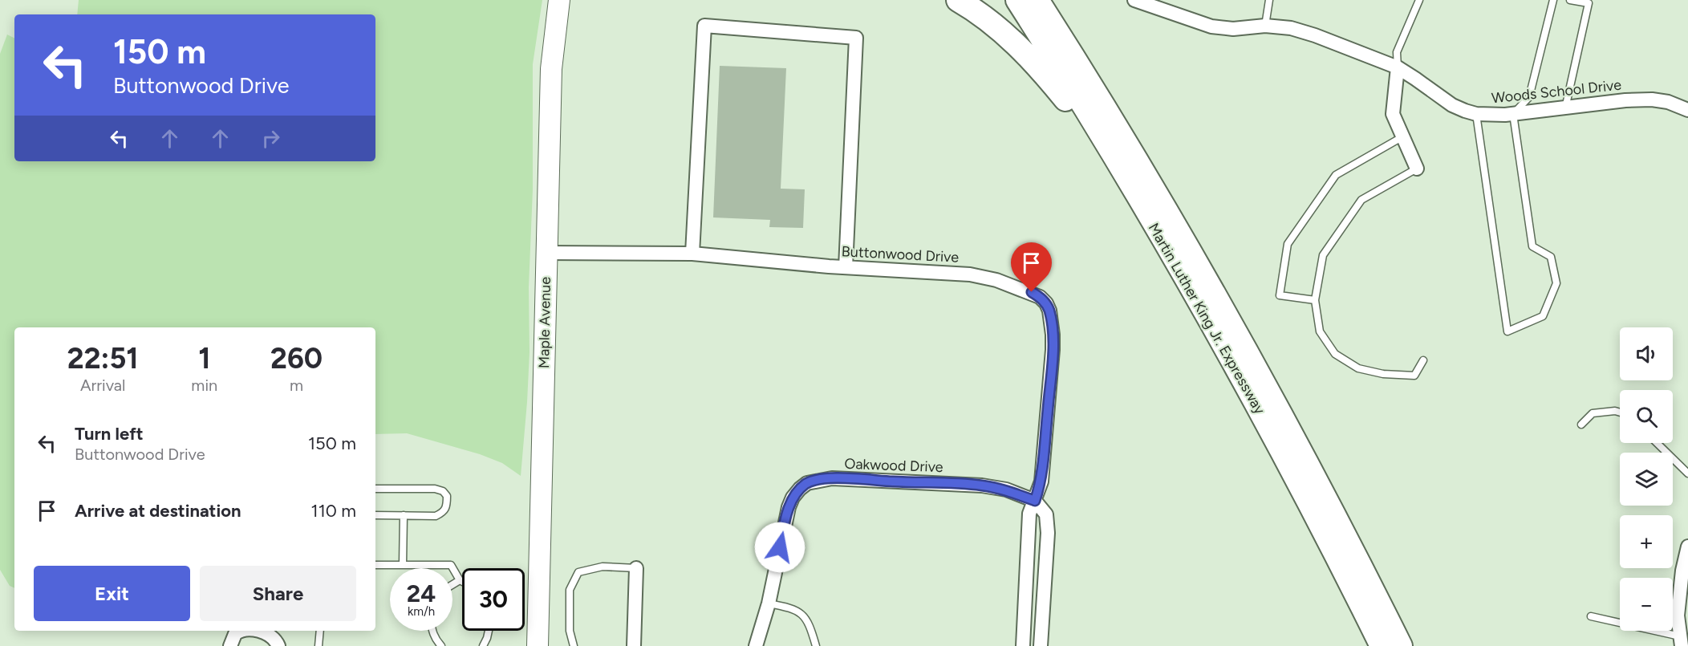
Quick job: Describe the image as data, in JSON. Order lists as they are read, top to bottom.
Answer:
{
  "streets": {
    "highway": ["Martin Luther King Jr. Expressway"],
    "main road": ["Maple Avenue"],
    "street": ["Woods School Drive", "Buttonwood Drive", "Oakwood Drive"]
  },
  "crossings": [
    ["Buttonwood Drive", "Maple Avenue"],
    ["Buttonwood Drive", "Oakwood Drive"]
  ],
  "page": {
    "turn": ["150 m", "Buttonwood Drive"],
    "map_buttons": ["+", "−"],
    "eta": [
      "22:51",
      "Arrival",
      "1",
      "min",
      "260",
      "m"
    ],
    "list": [
      {
        "name": "Turn left",
        "note": "Buttonwood Drive",
        "value": "150 m"
      },
      {
        "name": "Arrive at destination",
        "value": "110 m"
      }
    ],
    "buttons": ["Exit", "Share"],
    "speed": "24 km/h",
    "limit": "30"
  }
}
